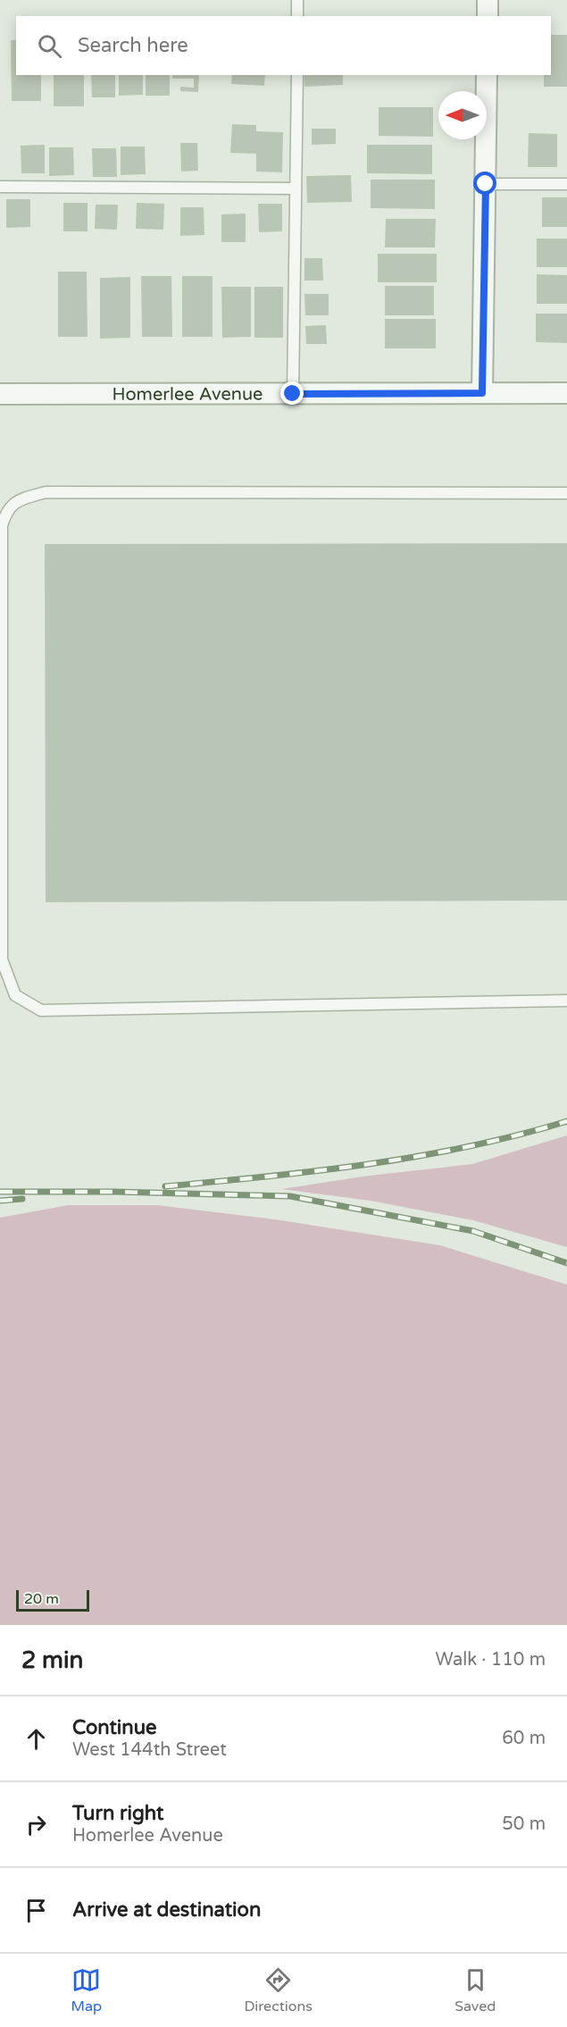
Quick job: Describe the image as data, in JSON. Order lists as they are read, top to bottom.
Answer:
{
  "streets": {
    "street": ["Homerlee Avenue"]
  },
  "scale_bar": "20 m",
  "north": "left",
  "page": {
    "search": "Search here",
    "scale": "20 m",
    "heading": ["2 min", "Walk · 110 m"],
    "list": [
      ["Continue", "West 144th Street", "60 m"],
      ["Turn right", "Homerlee Avenue", "50 m"],
      "Arrive at destination"
    ],
    "nav": ["Map", "Directions", "Saved"]
  }
}
